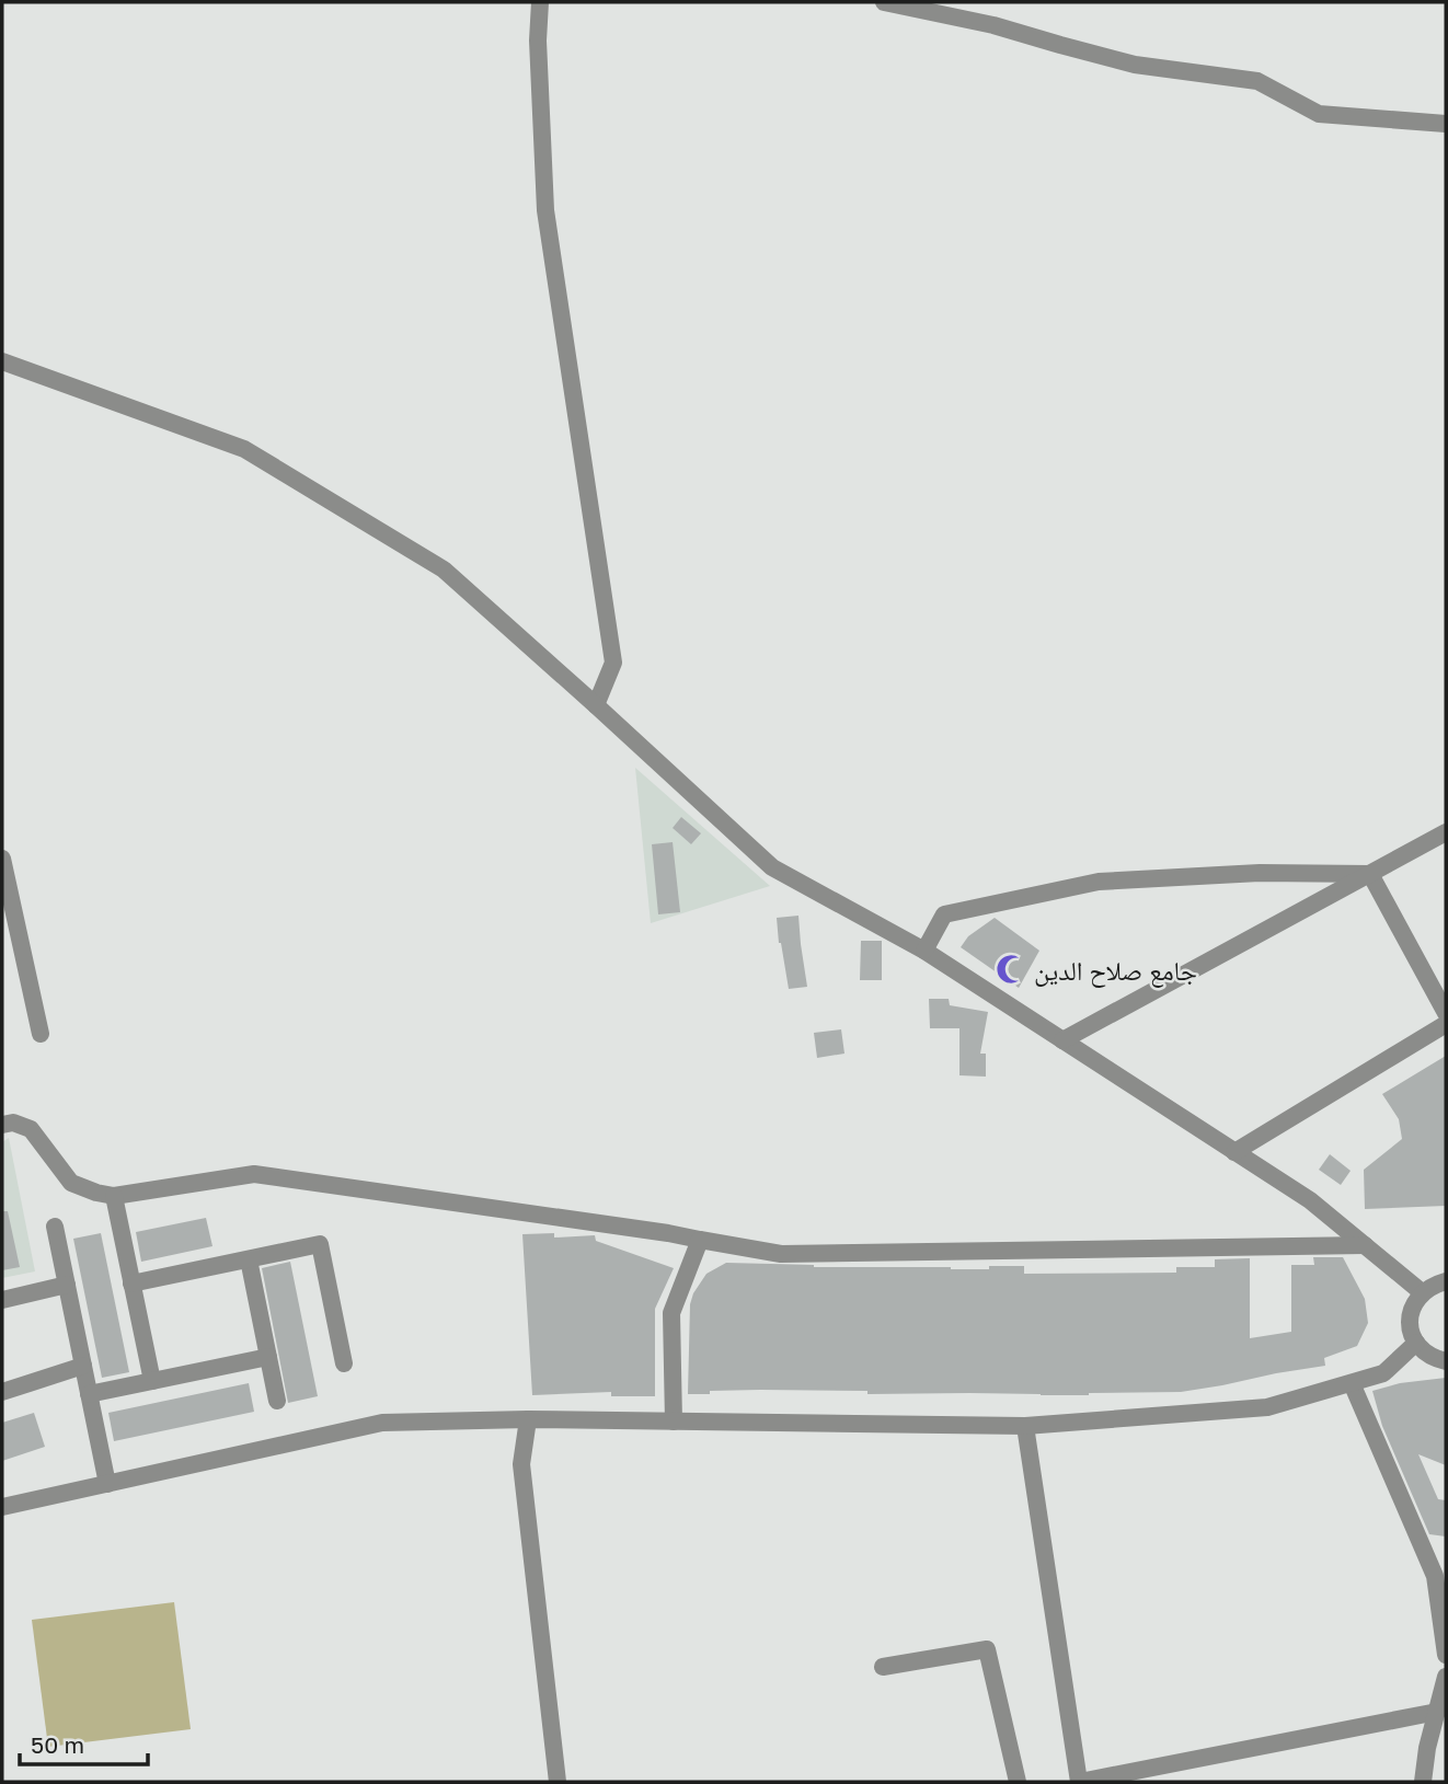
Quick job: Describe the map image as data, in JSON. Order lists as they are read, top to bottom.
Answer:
{
  "places": {
    "mosque": ["جامع صلاح الدين"]
  },
  "scale_bar": "50 m"
}
